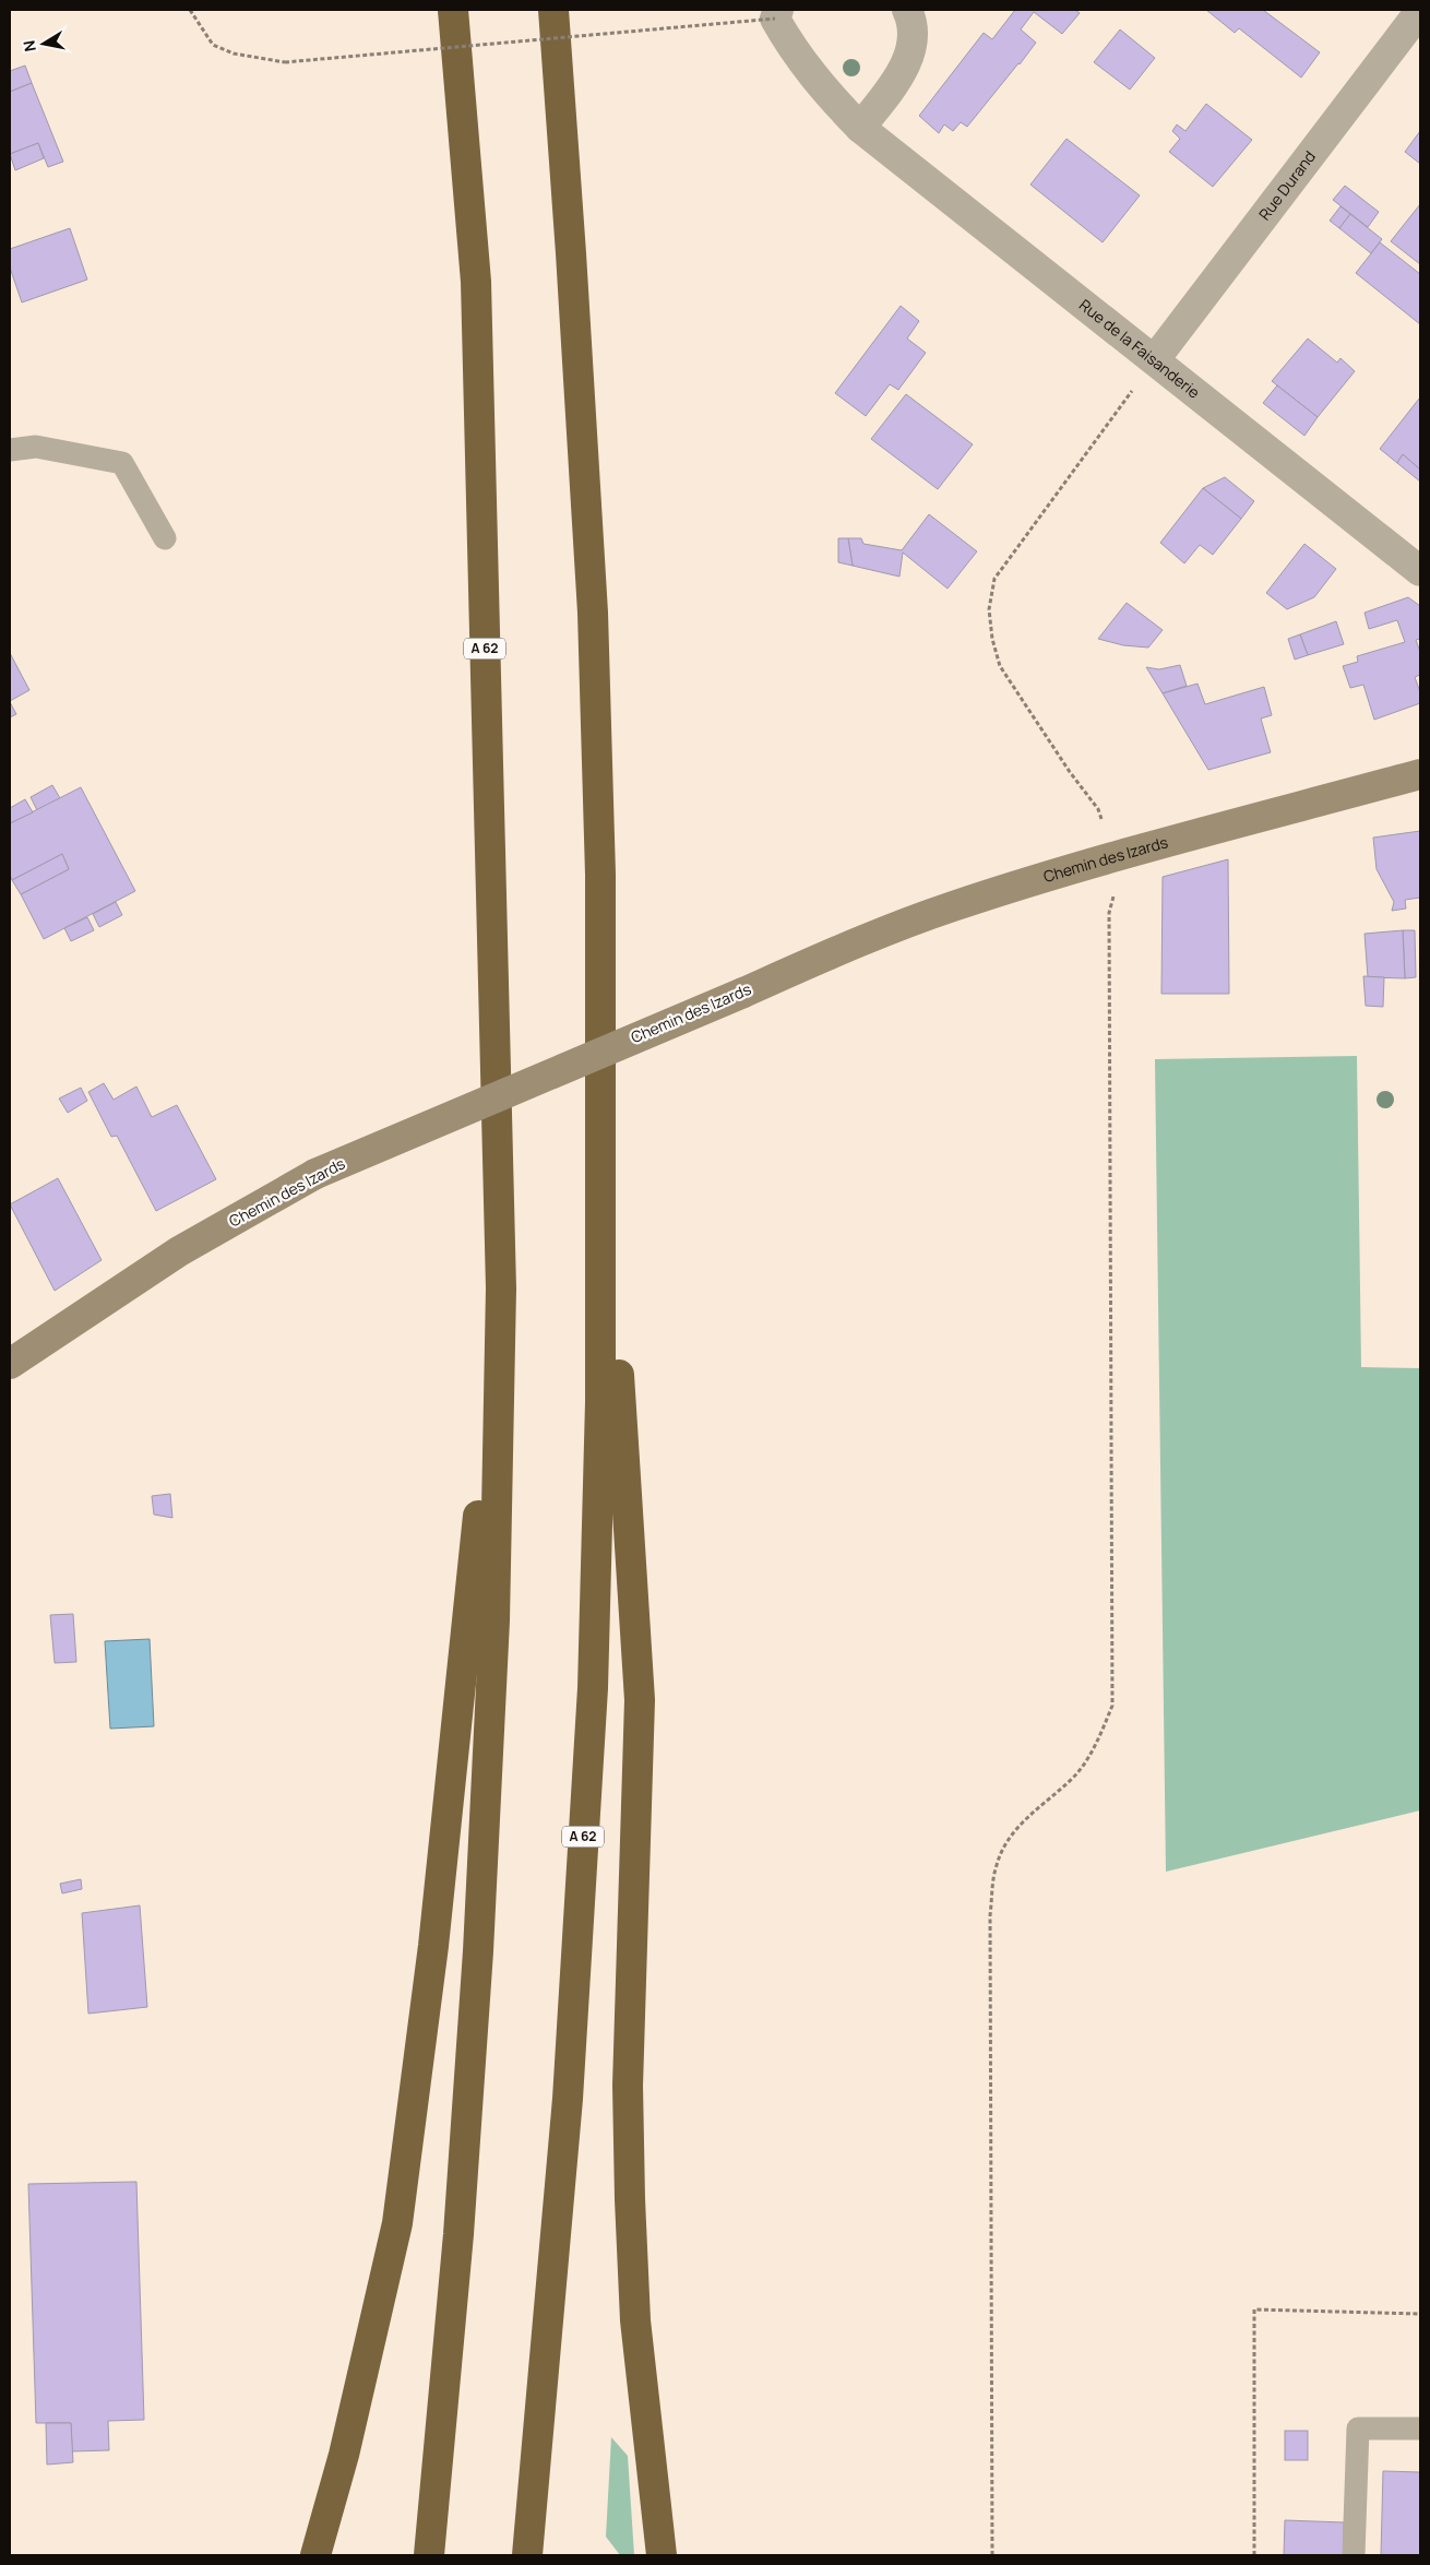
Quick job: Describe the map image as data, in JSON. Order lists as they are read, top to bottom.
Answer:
{
  "streets": {
    "highway": ["A 62"],
    "street": ["Rue Durand", "Rue de la Faisanderie", "Chemin des Izards"]
  },
  "crossings": [
    ["Rue Durand", "Rue de la Faisanderie"]
  ],
  "north": "left"
}
